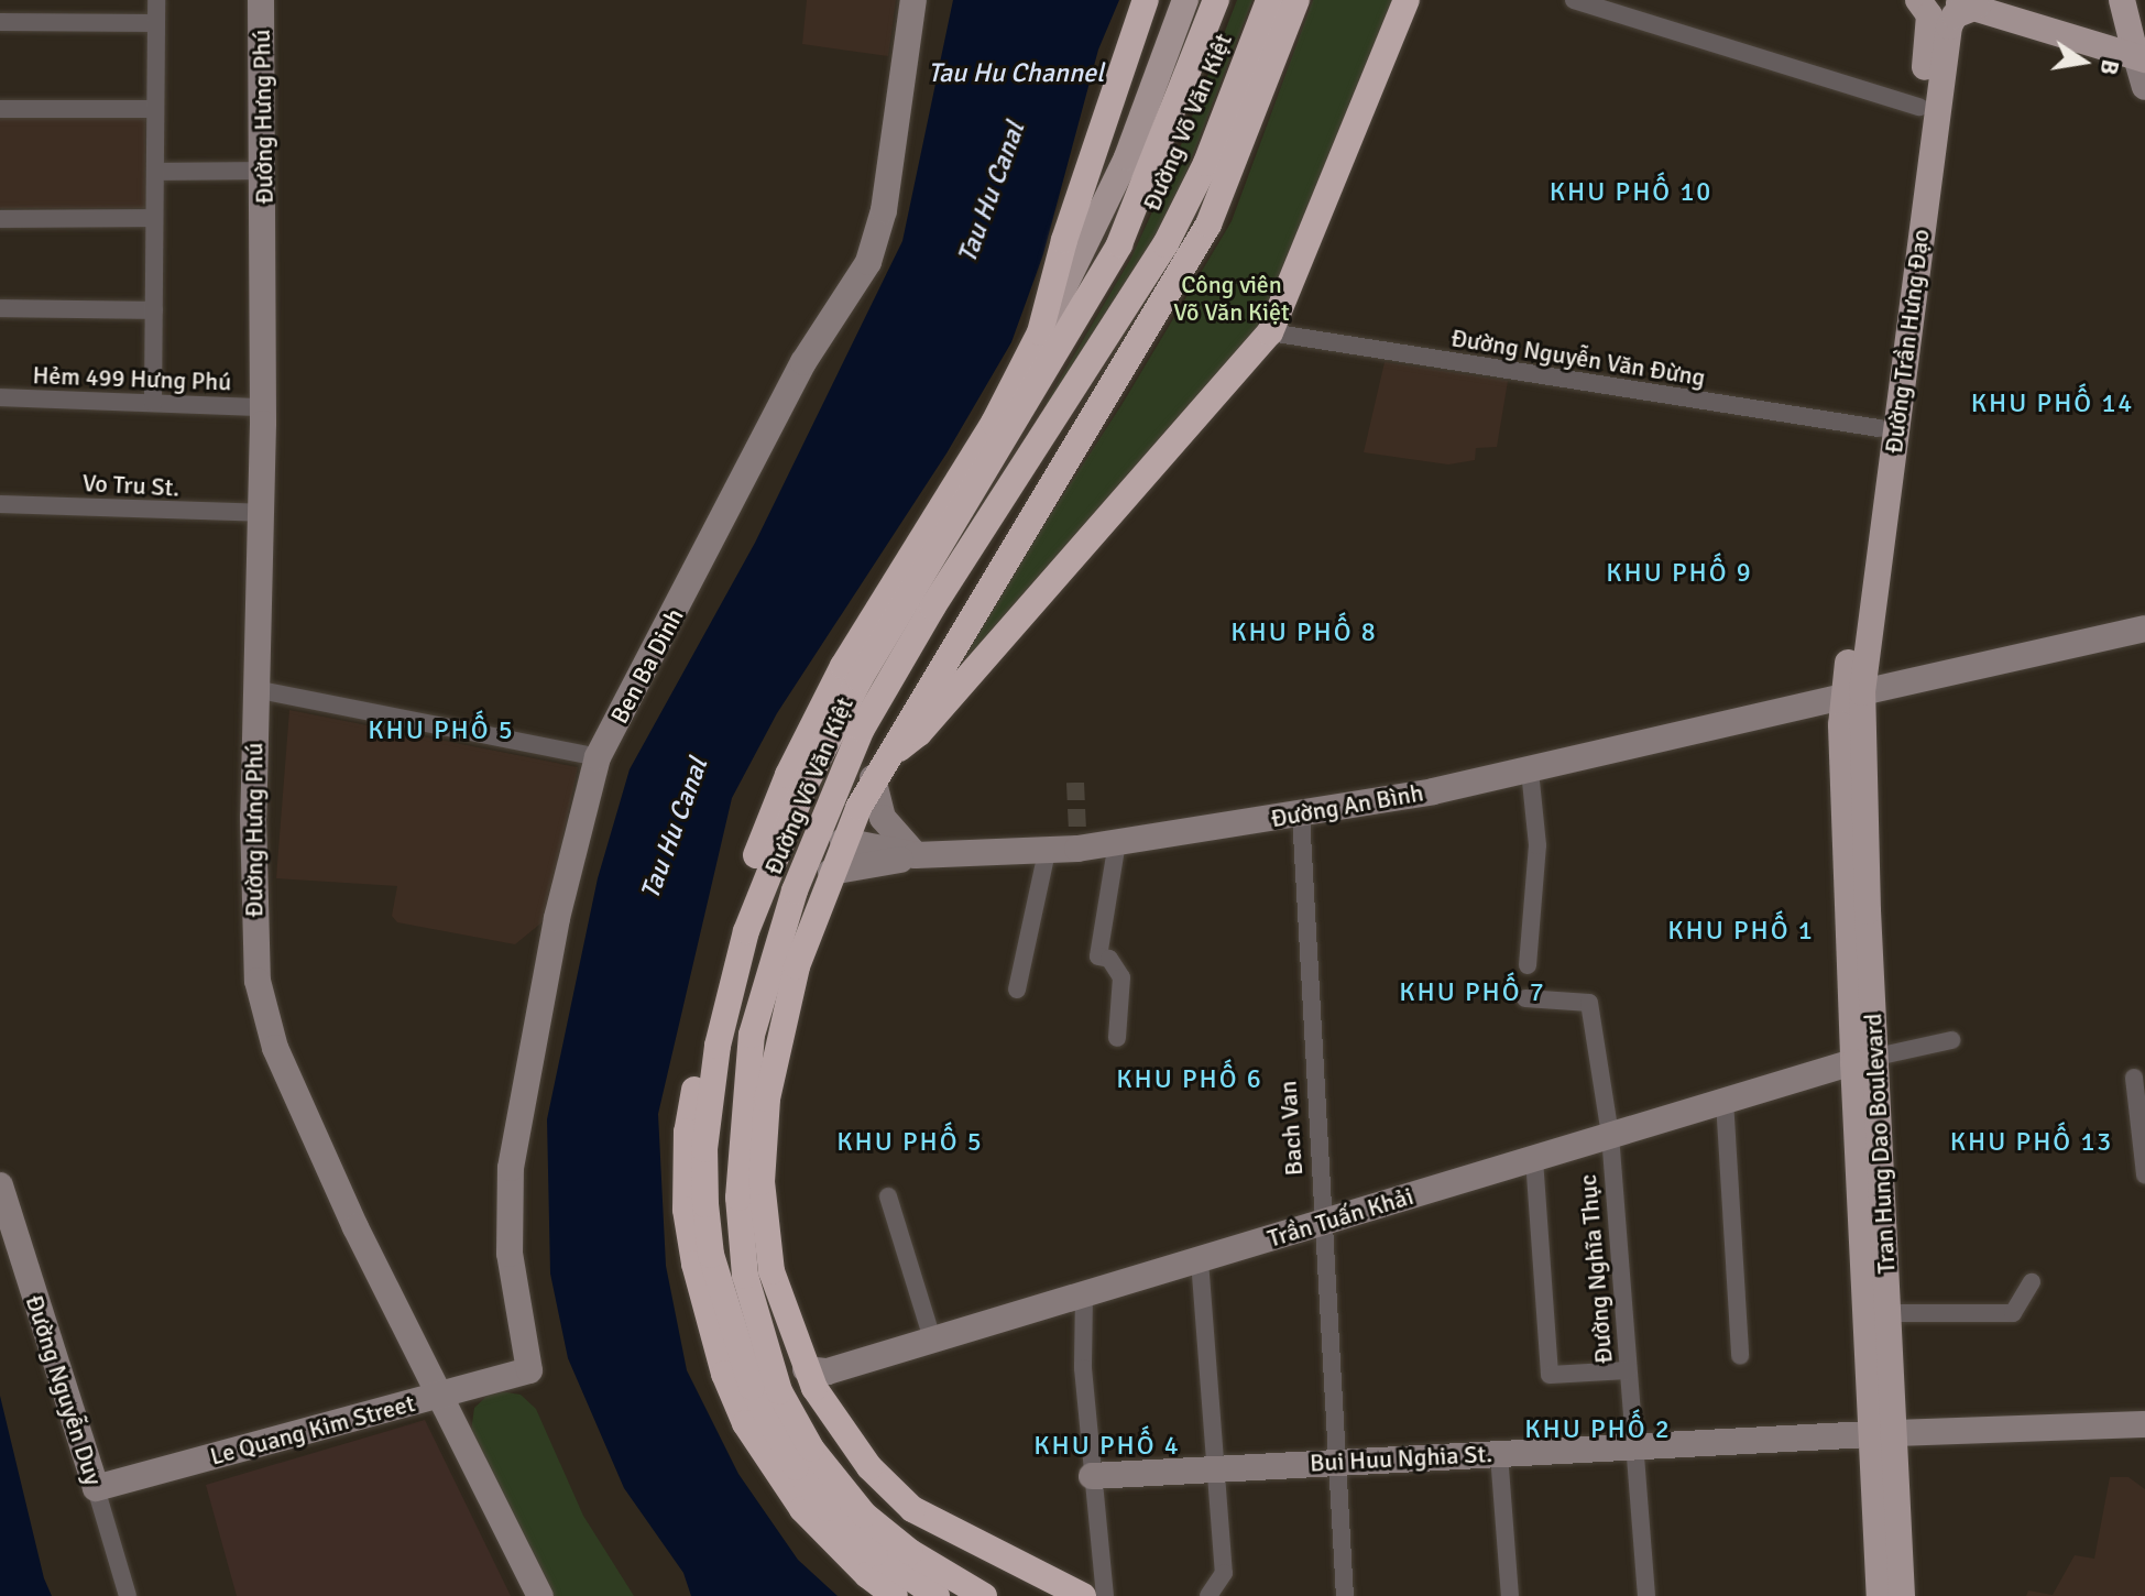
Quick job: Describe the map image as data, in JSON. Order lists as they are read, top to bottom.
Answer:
{
  "streets": {
    "highway": ["Đường Võ Văn Kiệt"],
    "main road": ["Đường Trần Hưng Đạo", "Tran Hung Dao Boulevard"],
    "street": [
      "Đường Hưng Phú",
      "Đường Nguyễn Văn Đừng",
      "Hẻm 499 Hưng Phú",
      "Vo Tru St.",
      "Ben Ba Dinh",
      "Đường An Bình",
      "Bach Van",
      "Trần Tuấn Khải",
      "Đường Nghĩa Thục",
      "Đường Nguyễn Duy",
      "Le Quang Kim Street",
      "Bui Huu Nghia St."
    ]
  },
  "crossings": [
    ["Đường Hưng Phú", "Hẻm 499 Hưng Phú"],
    ["Đường Hưng Phú", "Vo Tru St."],
    ["Đường Hưng Phú", "Le Quang Kim Street"],
    ["Đường Trần Hưng Đạo", "Đường Nguyễn Văn Đừng"],
    ["Đường Trần Hưng Đạo", "Đường An Bình"],
    ["Đường Trần Hưng Đạo", "Tran Hung Dao Boulevard"],
    ["Ben Ba Dinh", "Le Quang Kim Street"],
    ["Đường An Bình", "Bach Van"],
    ["Đường An Bình", "Tran Hung Dao Boulevard"],
    ["Bach Van", "Trần Tuấn Khải"],
    ["Bach Van", "Bui Huu Nghia St."],
    ["Tran Hung Dao Boulevard", "Trần Tuấn Khải"],
    ["Tran Hung Dao Boulevard", "Bui Huu Nghia St."],
    ["Trần Tuấn Khải", "Đường Nghĩa Thục"],
    ["Đường Nghĩa Thục", "Bui Huu Nghia St."],
    ["Đường Nguyễn Duy", "Le Quang Kim Street"]
  ],
  "districts": [
    "KHU PHỐ 10",
    "KHU PHỐ 14",
    "KHU PHỐ 9",
    "KHU PHỐ 8",
    "KHU PHỐ 5",
    "KHU PHỐ 1",
    "KHU PHỐ 7",
    "KHU PHỐ 6",
    "KHU PHỐ 5",
    "KHU PHỐ 13",
    "KHU PHỐ 2",
    "KHU PHỐ 4"
  ],
  "water": ["Tau Hu Channel", "Tau Hu Canal"],
  "parks": ["Công viên Võ Văn Kiệt"],
  "north": "right"
}
